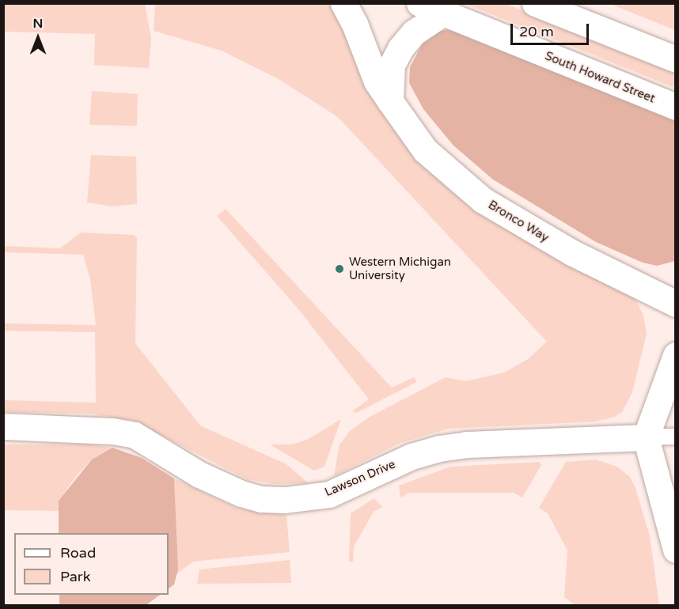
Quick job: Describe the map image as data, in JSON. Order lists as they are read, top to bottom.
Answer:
{
  "streets": {
    "street": ["South Howard Street", "Bronco Way", "Lawson Drive"]
  },
  "places": ["Western Michigan University"],
  "legend": ["Road", "Park"],
  "scale_bar": "20 m",
  "north": "top"
}
